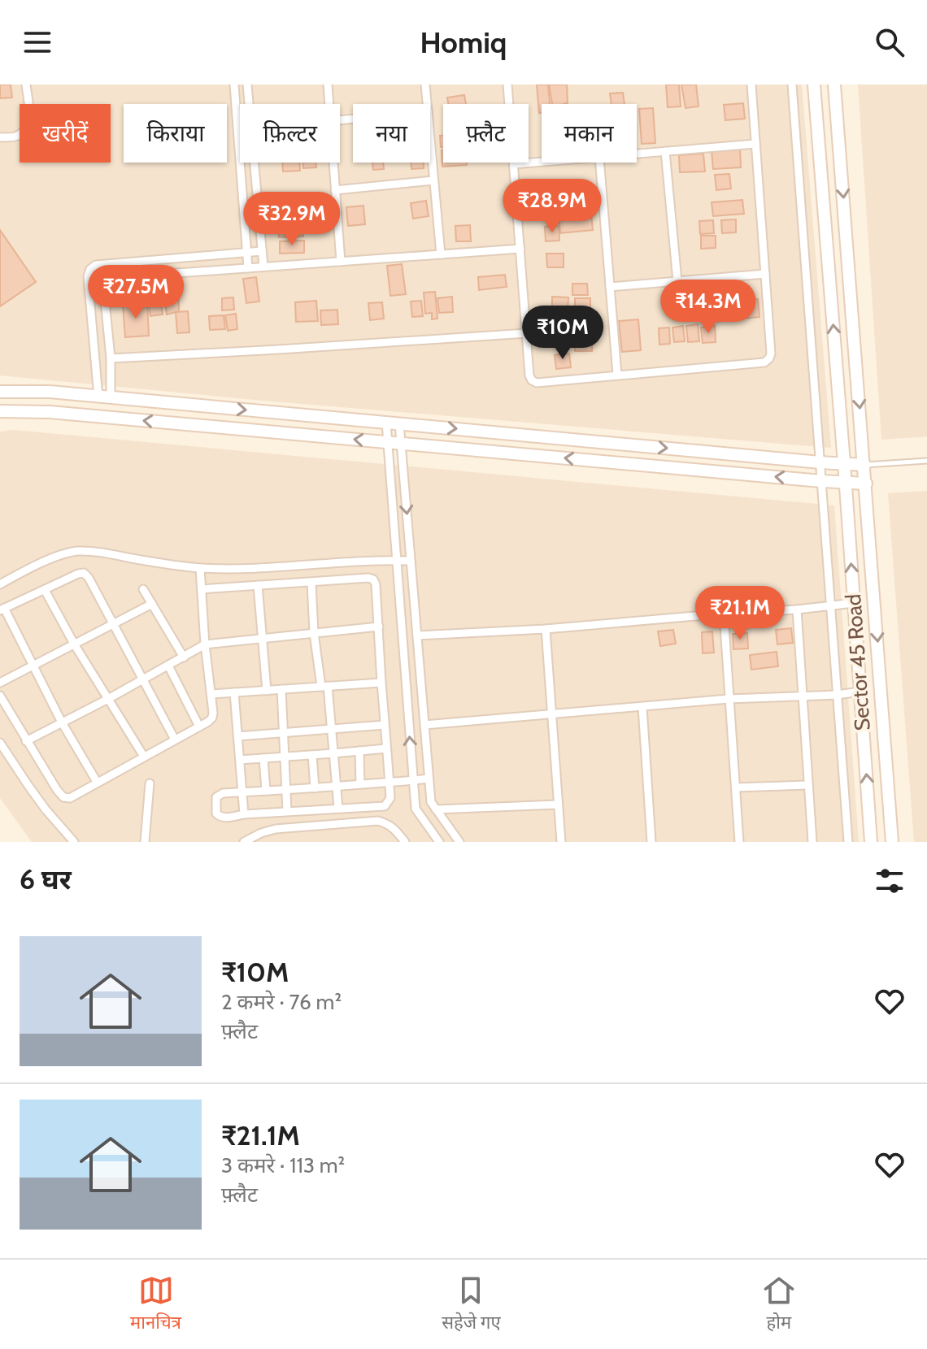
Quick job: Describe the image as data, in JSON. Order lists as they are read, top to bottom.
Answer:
{
  "streets": {
    "street": ["Sector 45 Road"]
  },
  "page": {
    "header": "Homiq",
    "chip": [
      "खरीदें",
      "किराया",
      "फ़िल्टर",
      "नया",
      "फ़्लैट",
      "मकान"
    ],
    "price": [
      "₹28.9M",
      "₹32.9M",
      "₹27.5M",
      "₹14.3M",
      "₹10M",
      "₹21.1M"
    ],
    "heading": "6 घर",
    "list": [
      {
        "name": "₹10M",
        "note": "2 कमरे · 76 m² · फ़्लैट"
      },
      {
        "name": "₹21.1M",
        "note": "3 कमरे · 113 m² · फ़्लैट"
      }
    ],
    "tabs": ["मानचित्र", "सहेजे गए", "होम"]
  }
}
